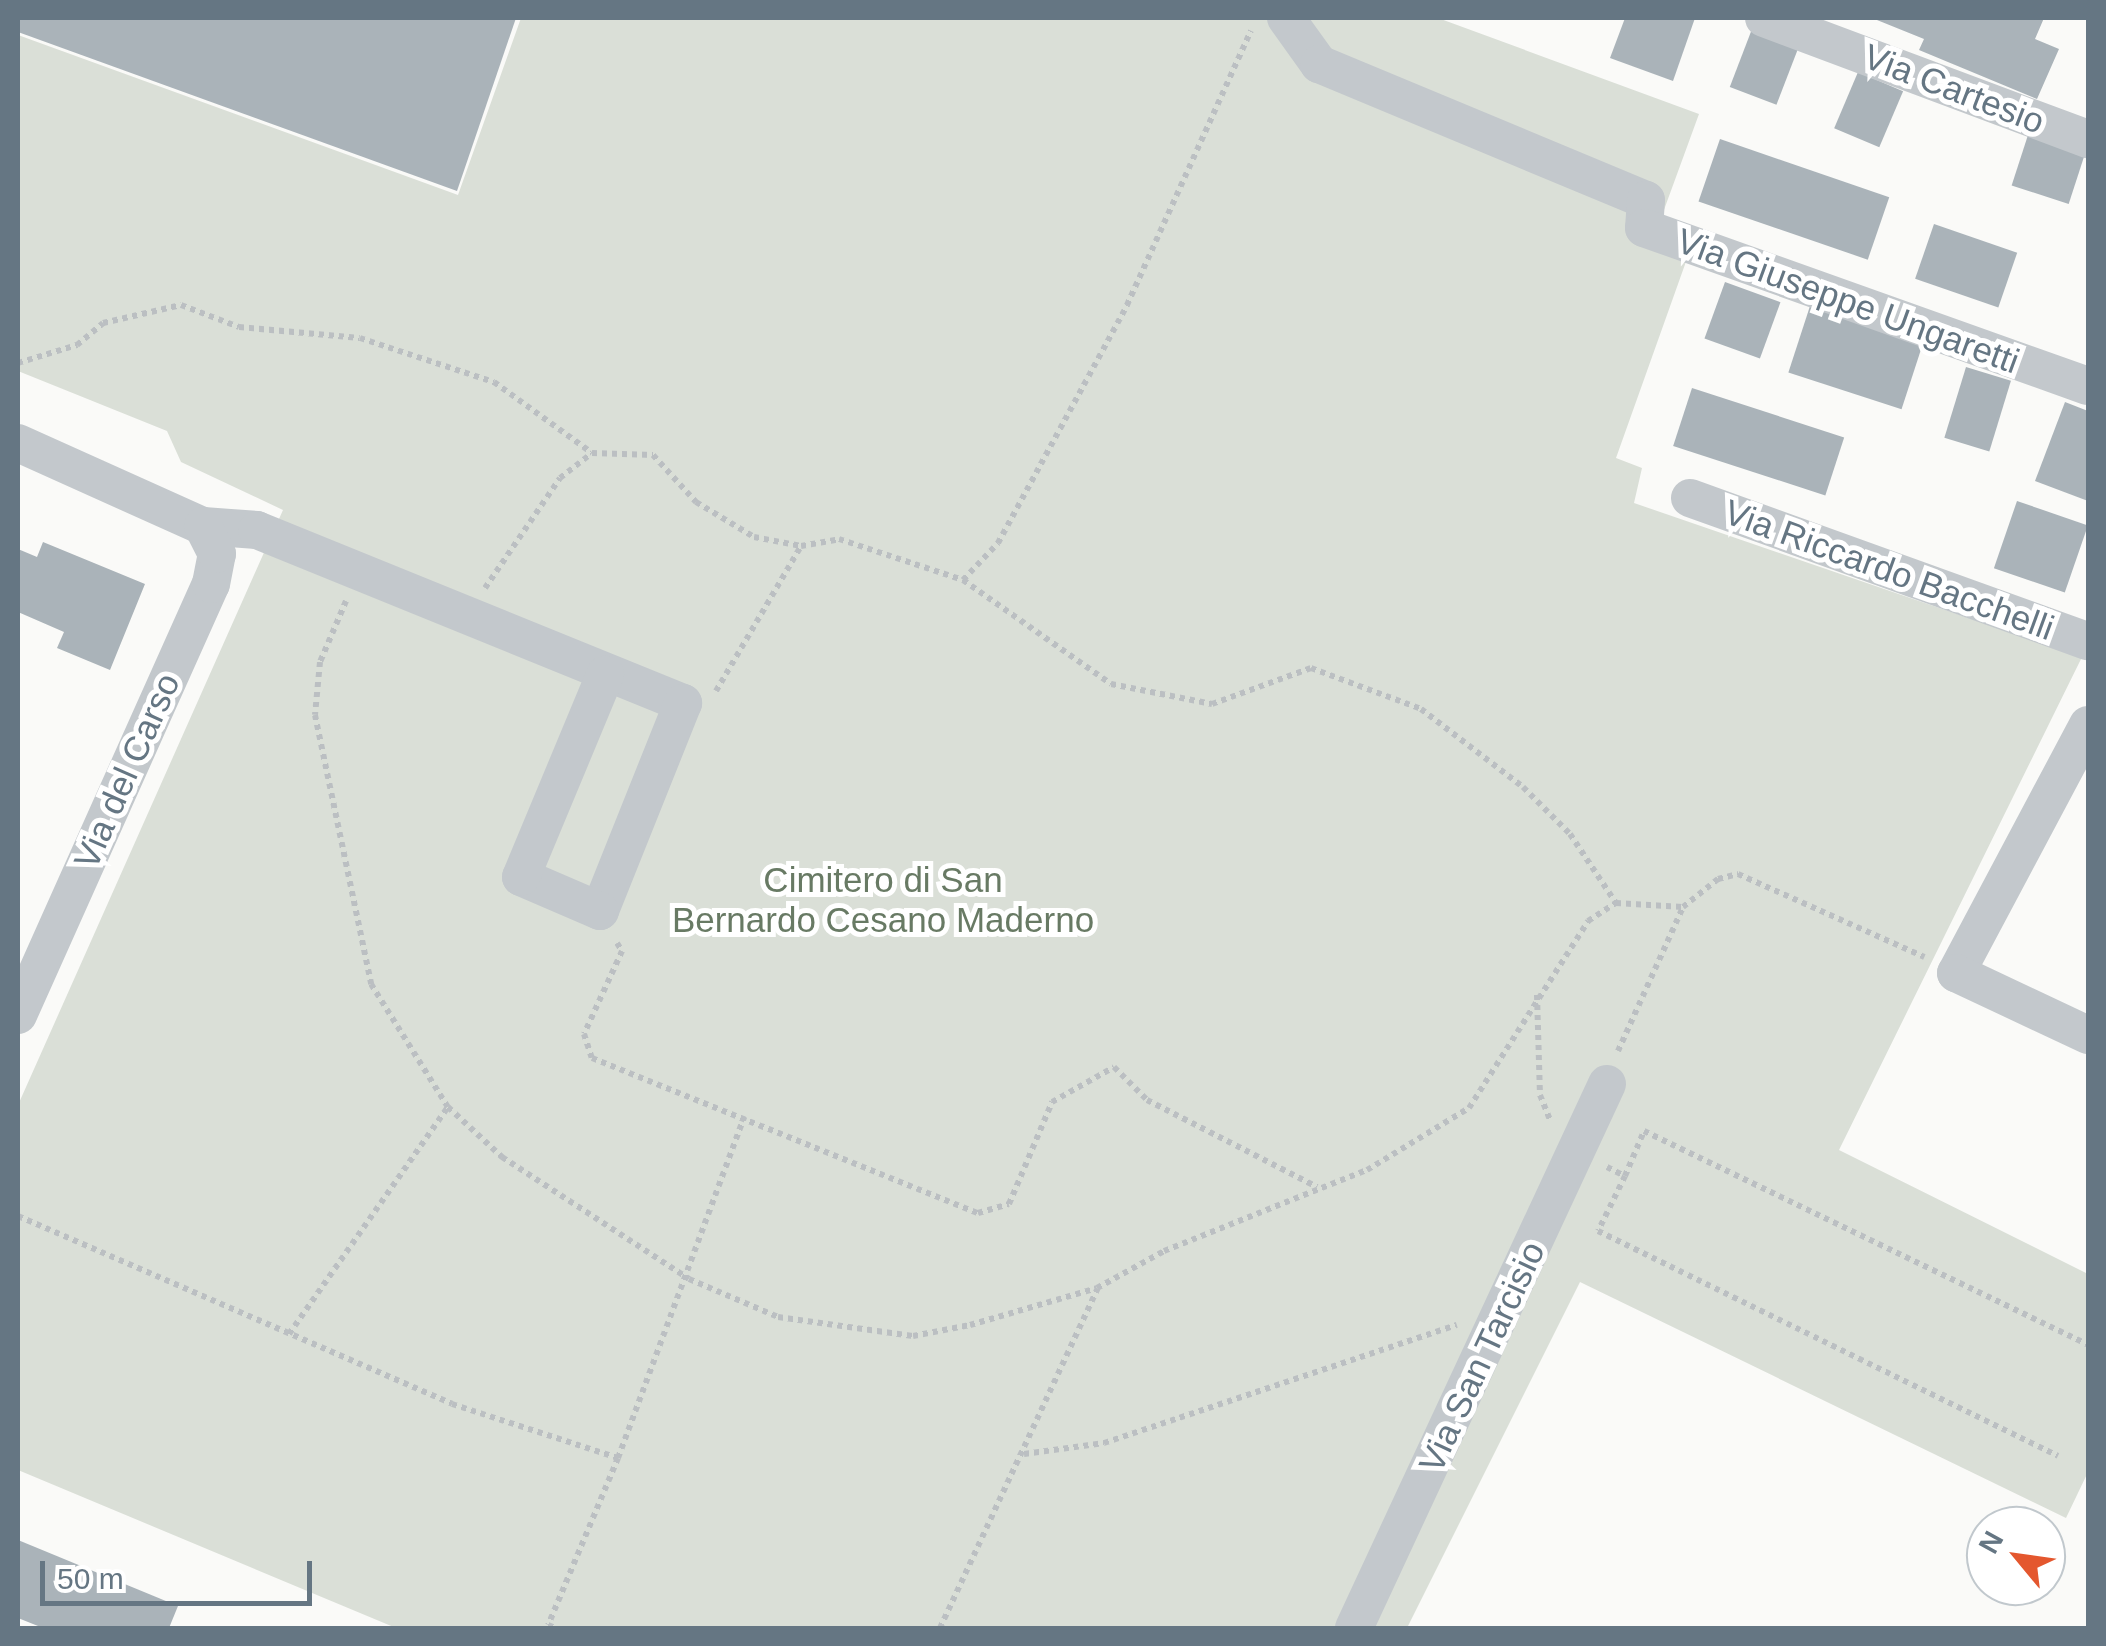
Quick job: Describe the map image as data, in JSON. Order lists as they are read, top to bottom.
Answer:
{
  "streets": {
    "street": [
      "Via Cartesio",
      "Via Giuseppe Ungaretti",
      "Via Riccardo Bacchelli",
      "Via del Carso",
      "Via San Tarcisio"
    ]
  },
  "parks": ["Cimitero di San Bernardo Cesano Maderno"],
  "scale_bar": "50 m",
  "north": "top left"
}
